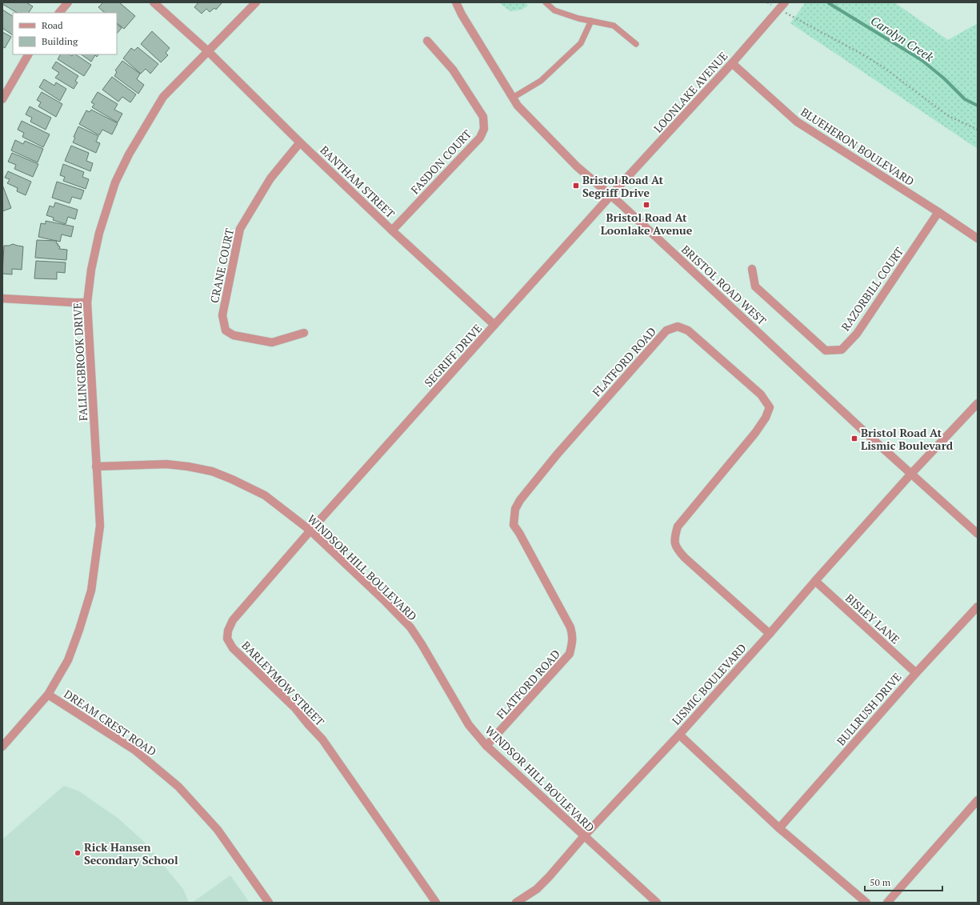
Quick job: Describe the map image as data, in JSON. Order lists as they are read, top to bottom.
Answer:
{
  "streets": {
    "street": [
      "LOONLAKE AVENUE",
      "BLUEHERON BOULEVARD",
      "FASDON COURT",
      "BANTHAM STREET",
      "CRANE COURT",
      "BRISTOL ROAD WEST",
      "RAZORBILL COURT",
      "SEGRIFF DRIVE",
      "FALLINGBROOK DRIVE",
      "FLATFORD ROAD",
      "WINDSOR HILL BOULEVARD",
      "BISLEY LANE",
      "BARLEYMOW STREET",
      "LISMIC BOULEVARD",
      "BULLRUSH DRIVE",
      "DREAM CREST ROAD"
    ]
  },
  "crossings": [
    ["LOONLAKE AVENUE", "BLUEHERON BOULEVARD"],
    ["LOONLAKE AVENUE", "BRISTOL ROAD WEST"],
    ["LOONLAKE AVENUE", "SEGRIFF DRIVE"],
    ["BLUEHERON BOULEVARD", "RAZORBILL COURT"],
    ["FASDON COURT", "BANTHAM STREET"],
    ["BANTHAM STREET", "CRANE COURT"],
    ["BANTHAM STREET", "SEGRIFF DRIVE"],
    ["BANTHAM STREET", "FALLINGBROOK DRIVE"],
    ["BRISTOL ROAD WEST", "SEGRIFF DRIVE"],
    ["BRISTOL ROAD WEST", "LISMIC BOULEVARD"],
    ["SEGRIFF DRIVE", "WINDSOR HILL BOULEVARD"],
    ["SEGRIFF DRIVE", "BARLEYMOW STREET"],
    ["FALLINGBROOK DRIVE", "WINDSOR HILL BOULEVARD"],
    ["FALLINGBROOK DRIVE", "DREAM CREST ROAD"],
    ["FLATFORD ROAD", "WINDSOR HILL BOULEVARD"],
    ["FLATFORD ROAD", "LISMIC BOULEVARD"],
    ["WINDSOR HILL BOULEVARD", "BARLEYMOW STREET"],
    ["WINDSOR HILL BOULEVARD", "LISMIC BOULEVARD"],
    ["BISLEY LANE", "LISMIC BOULEVARD"],
    ["BISLEY LANE", "BULLRUSH DRIVE"]
  ],
  "water": ["Carolyn Creek"],
  "places": {
    "transit": ["Bristol Road At Segriff Drive", "Bristol Road At Loonlake Avenue", "Bristol Road At Lismic Boulevard"],
    "other": ["Rick Hansen Secondary School"]
  },
  "legend": ["Road", "Building"],
  "scale_bar": "50 m"
}
